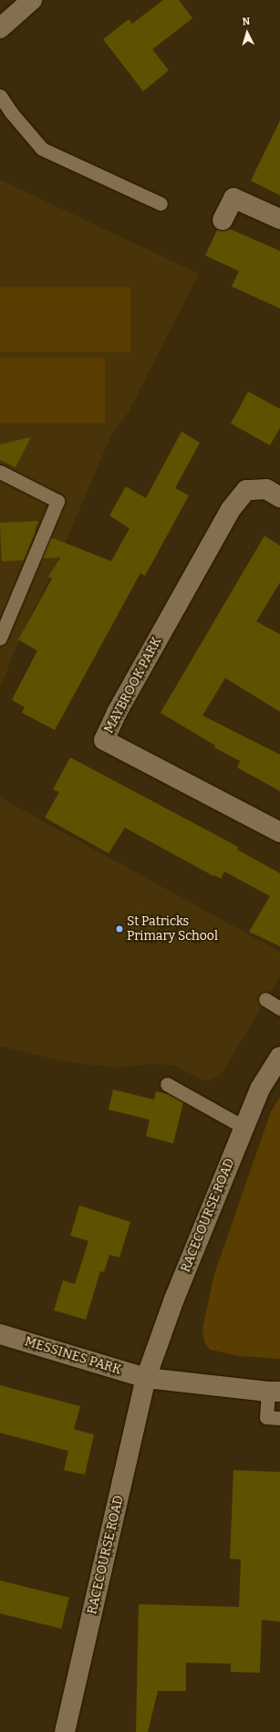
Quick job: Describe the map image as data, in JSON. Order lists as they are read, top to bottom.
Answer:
{
  "streets": {
    "street": ["MAYBROOK PARK", "RACECOURSE ROAD", "MESSINES PARK"]
  },
  "crossings": [
    ["RACECOURSE ROAD", "MESSINES PARK"]
  ],
  "places": ["St Patricks Primary School"],
  "north": "top"
}
